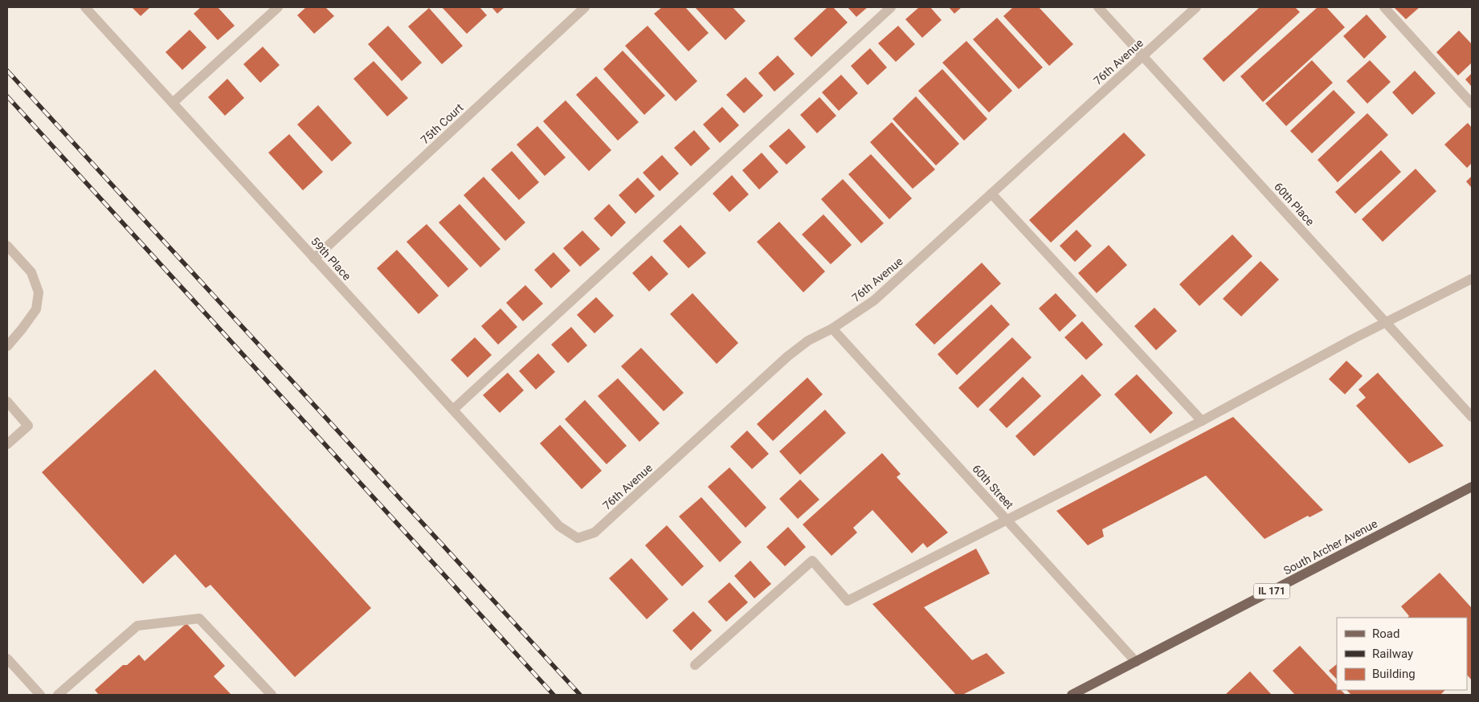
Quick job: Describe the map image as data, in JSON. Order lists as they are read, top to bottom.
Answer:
{
  "streets": {
    "main road": ["South Archer Avenue", "IL 171"],
    "street": [
      "76th Avenue",
      "75th Court",
      "60th Place",
      "59th Place",
      "60th Street"
    ]
  },
  "crossings": [
    ["76th Avenue", "60th Place"],
    ["76th Avenue", "59th Place"],
    ["76th Avenue", "60th Street"],
    ["75th Court", "59th Place"],
    ["60th Street", "South Archer Avenue"]
  ],
  "legend": ["Road", "Railway", "Building"]
}
